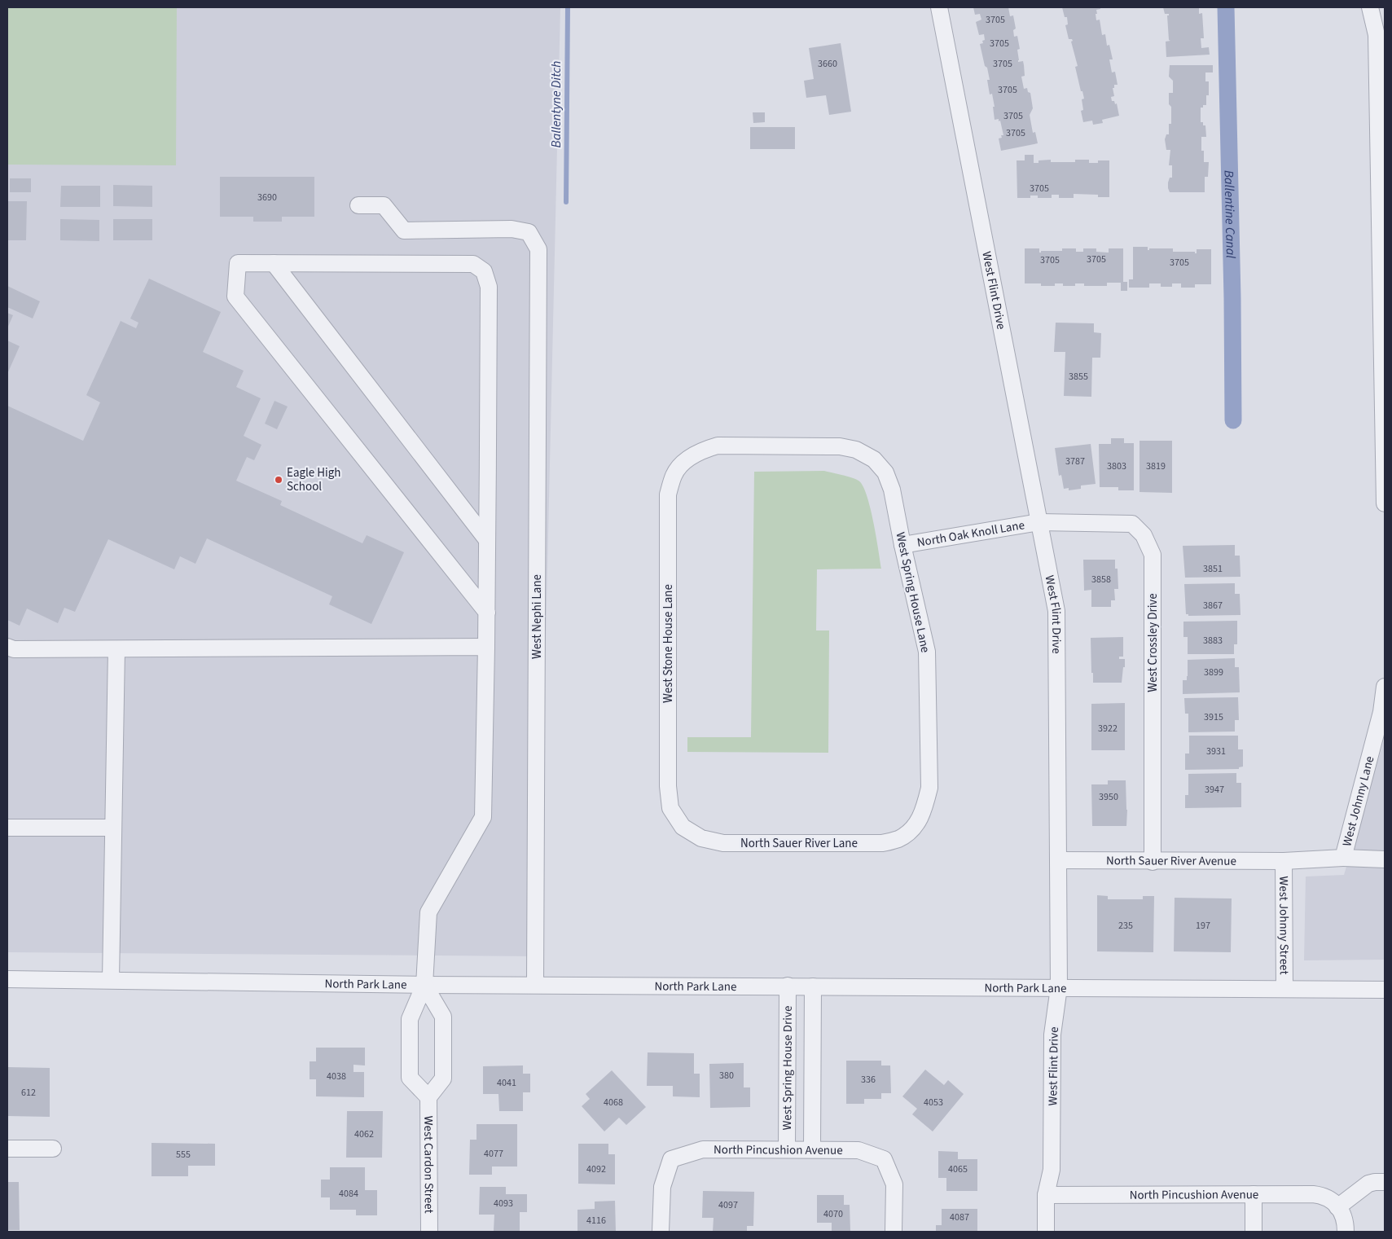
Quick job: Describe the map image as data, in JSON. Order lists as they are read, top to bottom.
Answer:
{
  "streets": {
    "street": [
      "West Flint Drive",
      "North Oak Knoll Lane",
      "West Spring House Lane",
      "West Nephi Lane",
      "West Crossley Drive",
      "West Stone House Lane",
      "West Johnny Lane",
      "North Sauer River Lane",
      "North Sauer River Avenue",
      "West Johnny Street",
      "North Park Lane",
      "West Spring House Drive",
      "North Pincushion Avenue",
      "West Cardon Street"
    ]
  },
  "crossings": [
    ["West Flint Drive", "North Oak Knoll Lane"],
    ["West Flint Drive", "West Crossley Drive"],
    ["West Flint Drive", "North Sauer River Avenue"],
    ["West Flint Drive", "North Park Lane"],
    ["West Flint Drive", "North Pincushion Avenue"],
    ["North Oak Knoll Lane", "West Spring House Lane"],
    ["North Oak Knoll Lane", "West Crossley Drive"],
    ["West Spring House Lane", "West Stone House Lane"],
    ["West Spring House Lane", "North Sauer River Lane"],
    ["West Nephi Lane", "North Park Lane"],
    ["West Crossley Drive", "North Sauer River Avenue"],
    ["West Stone House Lane", "North Sauer River Lane"],
    ["West Johnny Lane", "North Sauer River Avenue"],
    ["West Johnny Lane", "West Johnny Street"],
    ["North Sauer River Avenue", "West Johnny Street"],
    ["West Johnny Street", "North Park Lane"],
    ["North Park Lane", "West Spring House Drive"],
    ["West Spring House Drive", "North Pincushion Avenue"]
  ],
  "water": ["Ballentyne Ditch", "Ballentine Canal"],
  "places": ["Eagle High School"],
  "house_numbers": [
    "3705",
    "3705",
    "3660",
    "3705",
    "3705",
    "3705",
    "3705",
    "3705",
    "3690",
    "3705",
    "3705",
    "3705",
    "3855",
    "3787",
    "3803",
    "3819",
    "3851",
    "3858",
    "3867",
    "3883",
    "3899",
    "3915",
    "3922",
    "3931",
    "3947",
    "3950",
    "235",
    "197",
    "380",
    "4038",
    "336",
    "4041",
    "612",
    "4068",
    "4053",
    "4062",
    "4077",
    "555",
    "4092",
    "4065",
    "4084",
    "4093",
    "4097",
    "4070",
    "4087",
    "4116"
  ]
}
